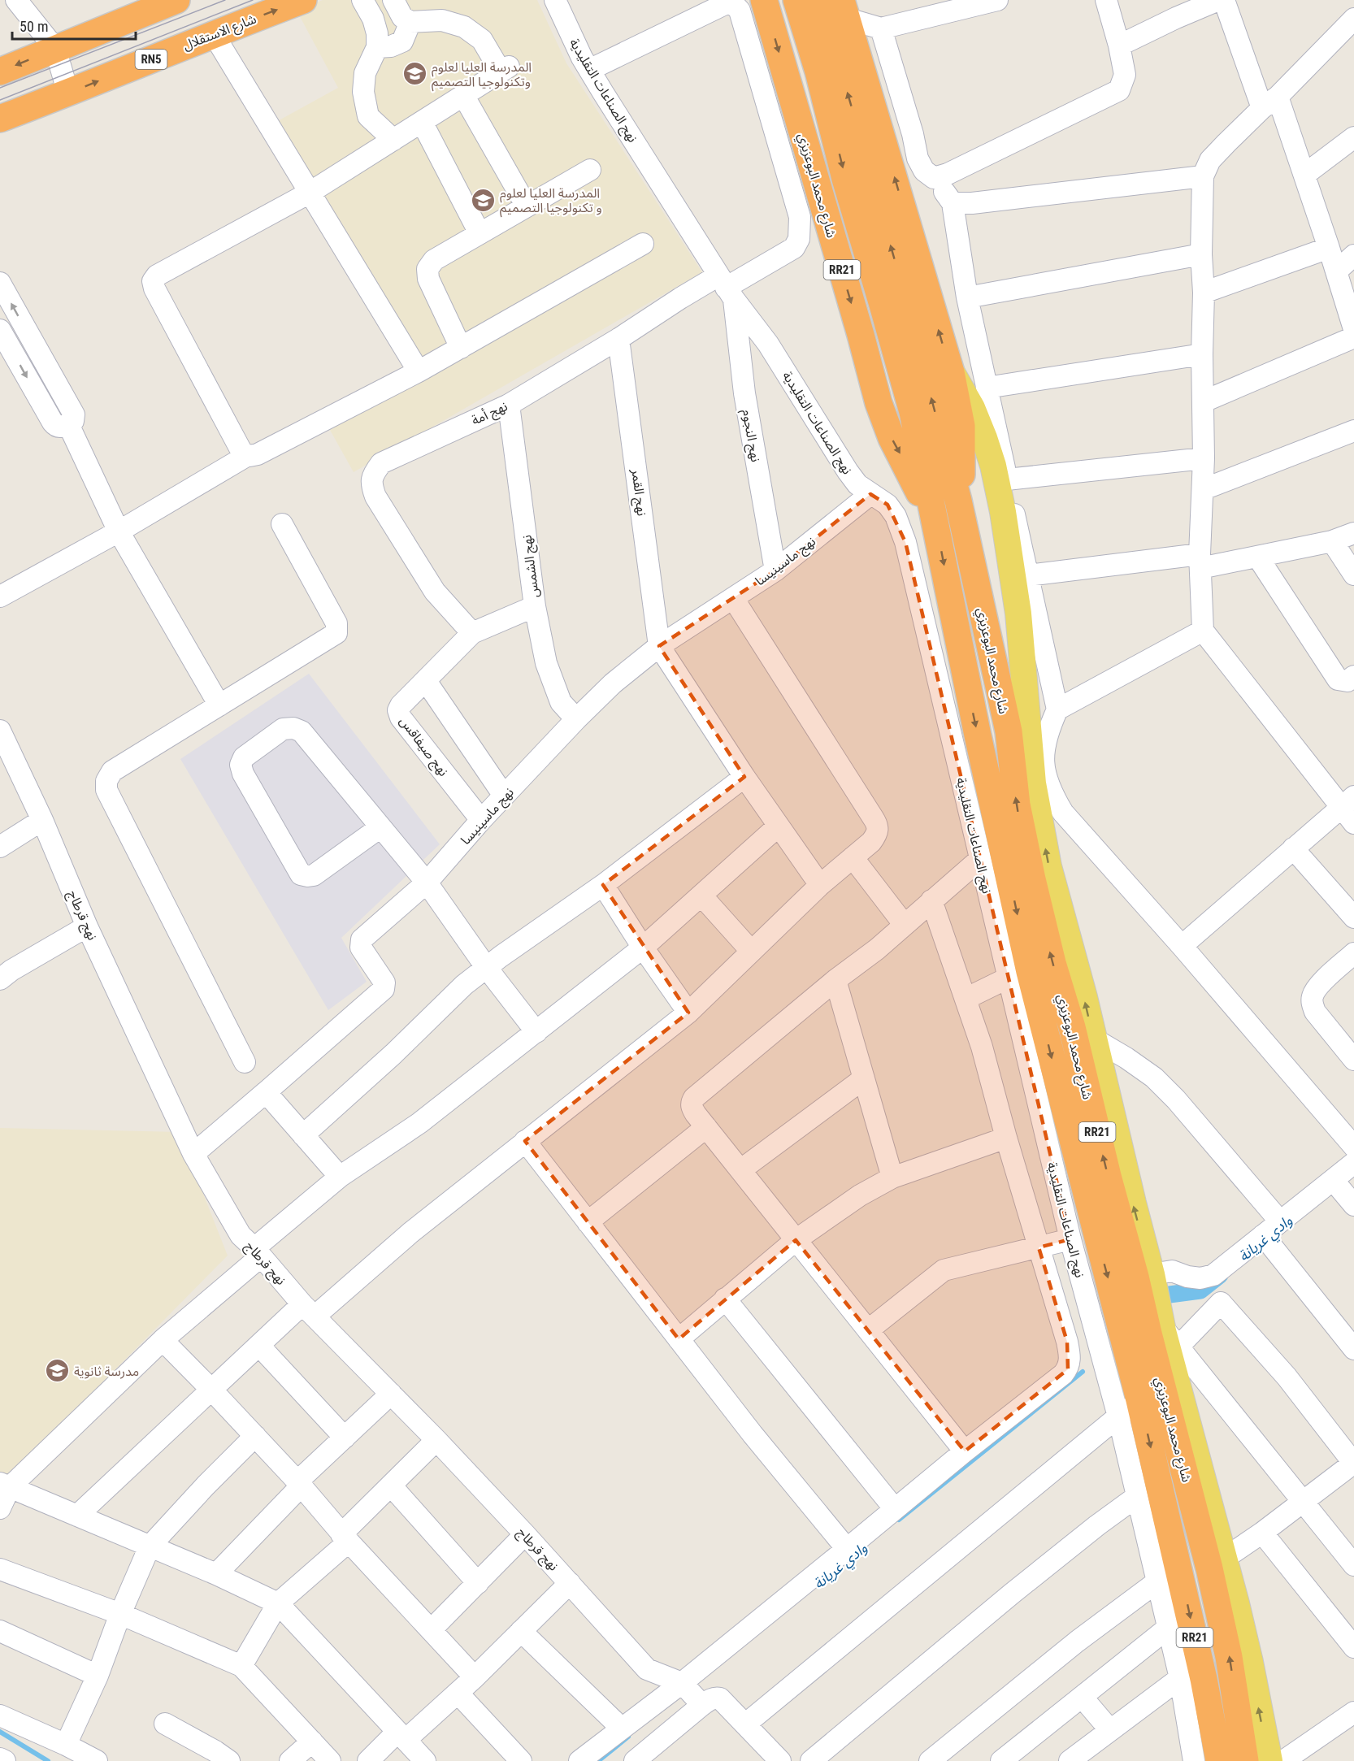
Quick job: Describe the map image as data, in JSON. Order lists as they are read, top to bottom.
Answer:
{
  "streets": {
    "highway": [
      "شارع الاستقلال",
      "RN5",
      "شارع محمد البوعزيزي",
      "RR21"
    ],
    "street": [
      "نهج الصناعات التقليدية",
      "نهج أمة",
      "نهج النجوم",
      "نهج القمر",
      "نهج ماسينيسا",
      "نهج الشمس",
      "نهج صيفاقس",
      "نهج قرطاج"
    ]
  },
  "crossings": [
    ["نهج الصناعات التقليدية", "شارع محمد البوعزيزي"],
    ["نهج الصناعات التقليدية", "نهج أمة"],
    ["نهج الصناعات التقليدية", "نهج النجوم"],
    ["نهج الصناعات التقليدية", "نهج ماسينيسا"],
    ["نهج أمة", "نهج النجوم"],
    ["نهج أمة", "نهج القمر"],
    ["نهج أمة", "نهج الشمس"],
    ["نهج أمة", "نهج صيفاقس"],
    ["نهج النجوم", "نهج ماسينيسا"],
    ["نهج القمر", "نهج ماسينيسا"],
    ["نهج ماسينيسا", "نهج الشمس"],
    ["نهج ماسينيسا", "نهج صيفاقس"],
    ["نهج ماسينيسا", "نهج قرطاج"],
    ["نهج الشمس", "نهج صيفاقس"]
  ],
  "water": ["وادي غريانة"],
  "places": {
    "school or university": ["المدرسة العليا لعلوم وتكنولوجيا التصميم", "المدرسة العليا لعلوم و تكنولوجيا التصميم", "مدرسة ثانوية"]
  },
  "scale_bar": "50 m"
}
